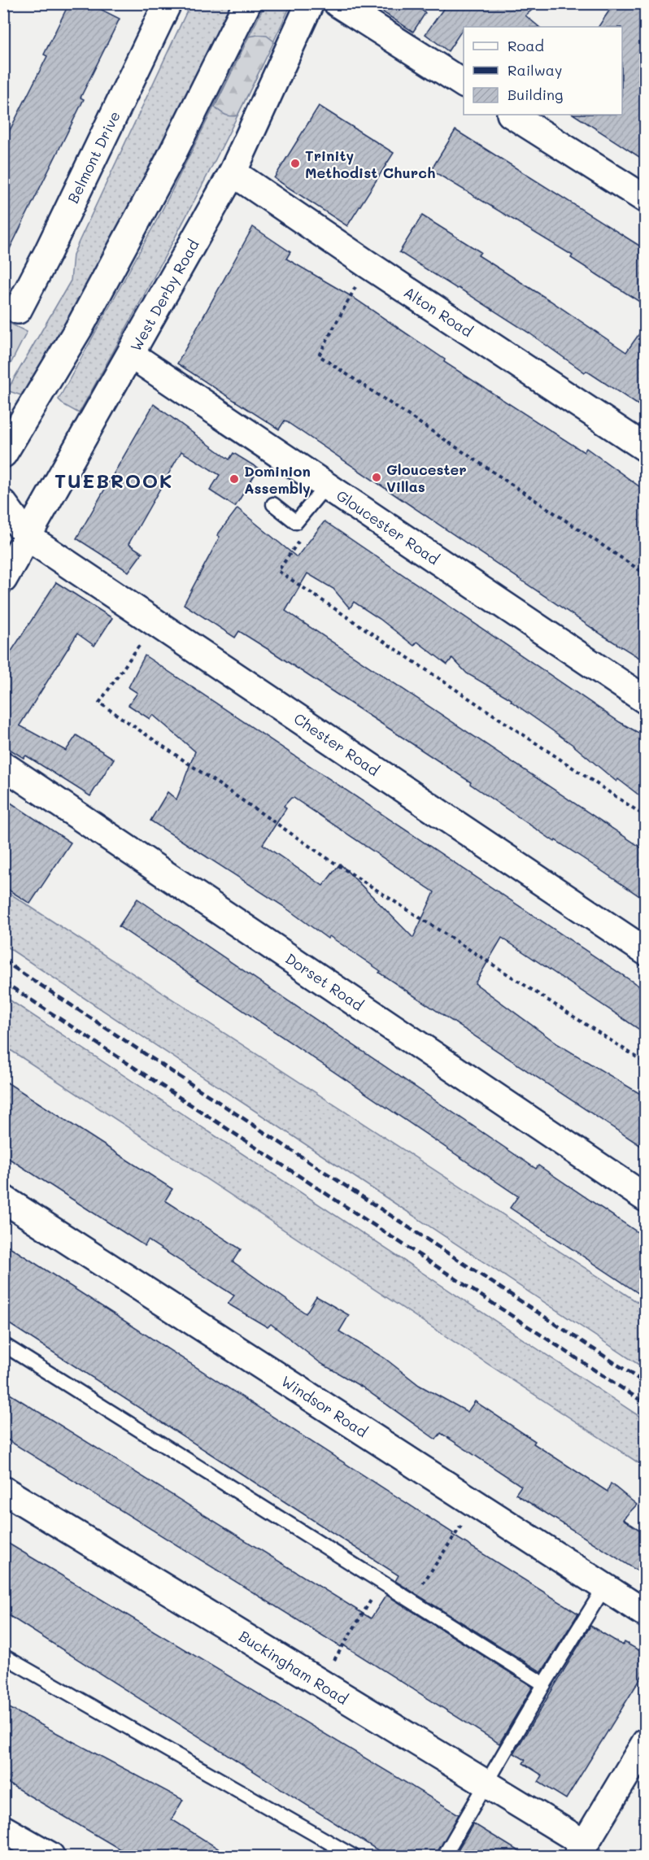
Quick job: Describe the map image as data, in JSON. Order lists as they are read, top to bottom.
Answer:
{
  "streets": {
    "main road": [
      "Belmont Drive",
      "West Derby Road",
      "Alton Road",
      "Gloucester Road",
      "Chester Road",
      "Dorset Road",
      "Windsor Road",
      "Buckingham Road"
    ]
  },
  "crossings": [
    ["West Derby Road", "Alton Road"],
    ["West Derby Road", "Gloucester Road"],
    ["West Derby Road", "Chester Road"]
  ],
  "districts": ["TUEBROOK"],
  "places": ["Trinity Methodist Church", "Gloucester Villas", "Dominion Assembly"],
  "legend": ["Road", "Railway", "Building"]
}
